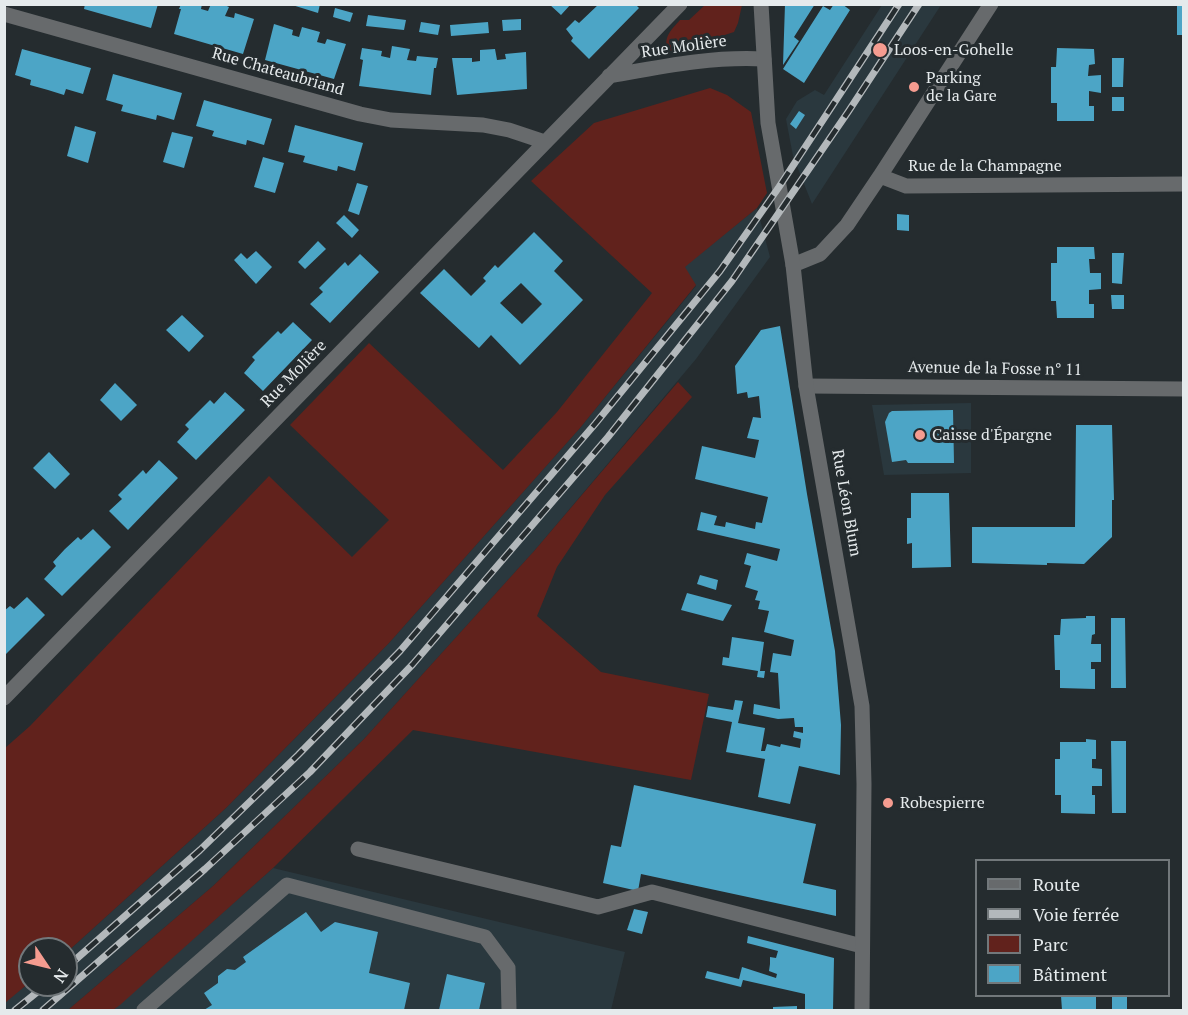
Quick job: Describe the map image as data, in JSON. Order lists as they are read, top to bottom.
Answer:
{
  "streets": {
    "street": [
      "Rue Molière",
      "Rue Chateaubriand",
      "Rue de la Champagne",
      "Avenue de la Fosse n° 11",
      "Rue Léon Blum"
    ]
  },
  "crossings": [
    ["Rue Molière", "Rue Chateaubriand"],
    ["Rue Molière", "Rue Léon Blum"],
    ["Avenue de la Fosse n° 11", "Rue Léon Blum"]
  ],
  "places": [
    "Loos-en-Gohelle",
    "Parking de la Gare",
    "Caisse d'Épargne",
    "Robespierre"
  ],
  "legend": [
    "Route",
    "Voie ferrée",
    "Parc",
    "Bâtiment"
  ],
  "north": "bottom right"
}
